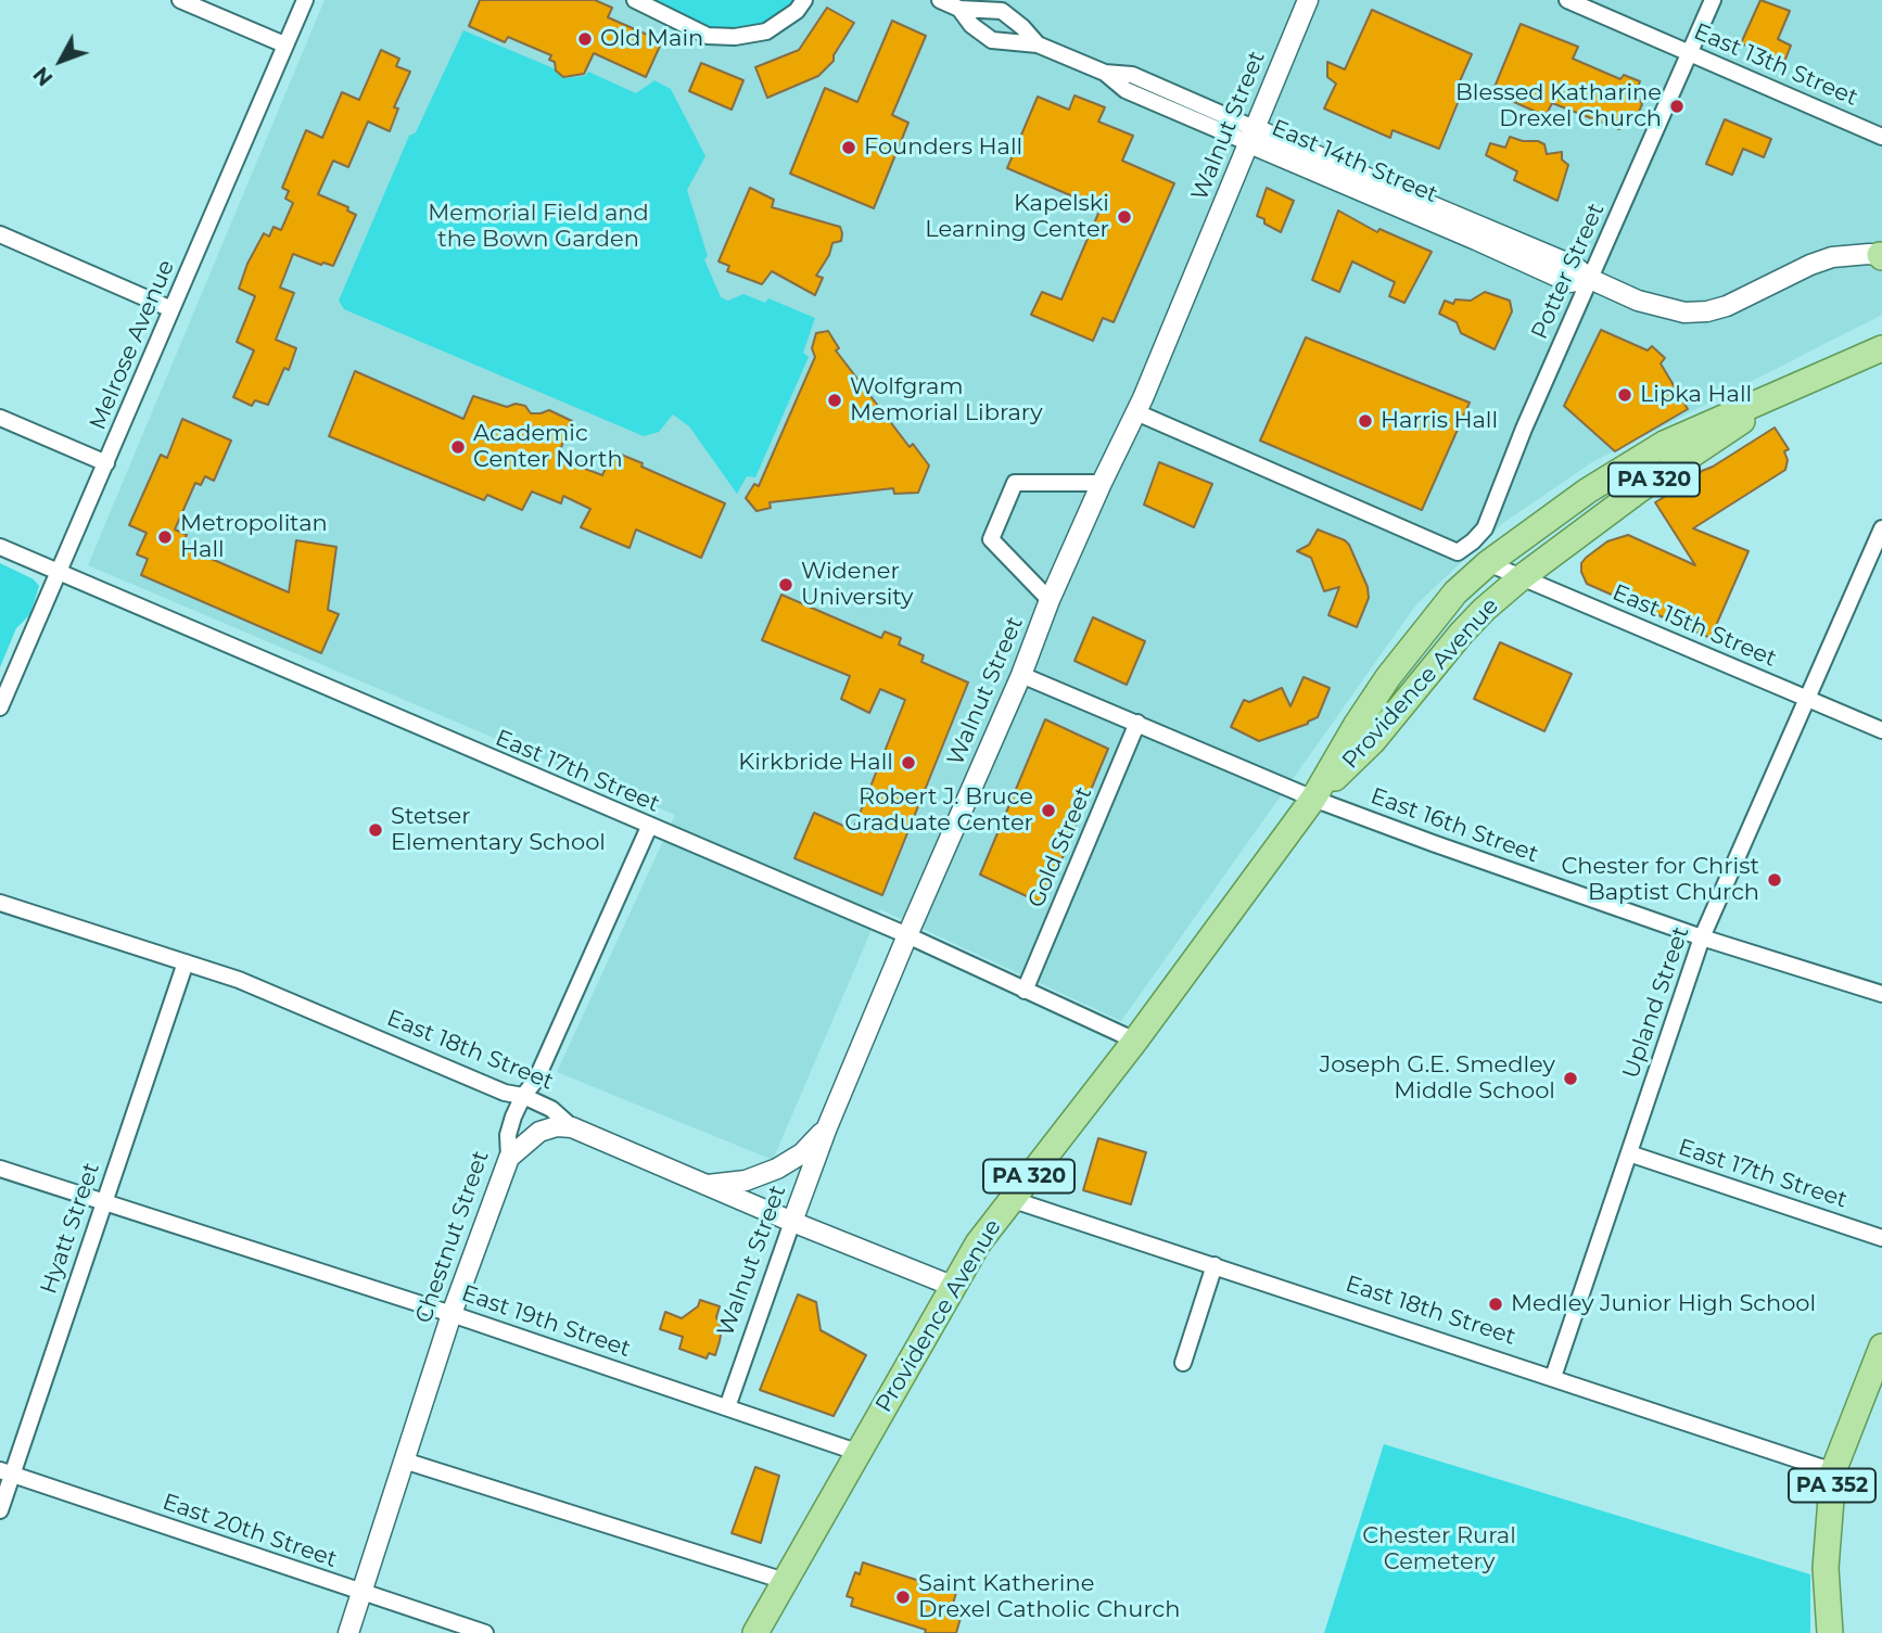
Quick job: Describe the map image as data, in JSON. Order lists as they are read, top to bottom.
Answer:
{
  "streets": {
    "main road": ["PA 320", "Providence Avenue", "PA 352"],
    "street": [
      "East 13th Street",
      "Walnut Street",
      "East 14th Street",
      "Potter Street",
      "Melrose Avenue",
      "East 15th Street",
      "East 17th Street",
      "East 16th Street",
      "Gold Street",
      "Upland Street",
      "East 18th Street",
      "Hyatt Street",
      "Chestnut Street",
      "East 19th Street",
      "East 20th Street"
    ]
  },
  "crossings": [
    ["East 13th Street", "Potter Street"],
    ["Walnut Street", "East 14th Street"],
    ["Walnut Street", "Potter Street"],
    ["Walnut Street", "East 17th Street"],
    ["Walnut Street", "East 16th Street"],
    ["Walnut Street", "East 18th Street"],
    ["Walnut Street", "East 19th Street"],
    ["East 14th Street", "Potter Street"],
    ["Melrose Avenue", "East 17th Street"],
    ["East 15th Street", "Providence Avenue"],
    ["East 15th Street", "Upland Street"],
    ["Providence Avenue", "East 17th Street"],
    ["Providence Avenue", "East 16th Street"],
    ["Providence Avenue", "East 18th Street"],
    ["Providence Avenue", "East 19th Street"],
    ["East 17th Street", "Gold Street"],
    ["East 17th Street", "Upland Street"],
    ["East 17th Street", "Chestnut Street"],
    ["East 16th Street", "Gold Street"],
    ["East 16th Street", "Upland Street"],
    ["Upland Street", "East 18th Street"],
    ["East 18th Street", "Hyatt Street"],
    ["East 18th Street", "Chestnut Street"],
    ["East 18th Street", "PA 352"],
    ["Hyatt Street", "East 19th Street"],
    ["Hyatt Street", "East 20th Street"],
    ["Chestnut Street", "East 19th Street"],
    ["Chestnut Street", "East 20th Street"]
  ],
  "parks": ["Memorial Field and the Bown Garden", "Chester Rural Cemetery"],
  "places": [
    "Old Main",
    "Blessed Katharine Drexel Church",
    "Founders Hall",
    "Kapelski Learning Center",
    "Lipka Hall",
    "Wolfgram Memorial Library",
    "Harris Hall",
    "Academic Center North",
    "Metropolitan Hall",
    "Widener University",
    "Kirkbride Hall",
    "Robert J. Bruce Graduate Center",
    "Stetser Elementary School",
    "Chester for Christ Baptist Church",
    "Joseph G.E. Smedley Middle School",
    "Medley Junior High School",
    "Saint Katherine Drexel Catholic Church"
  ],
  "north": "bottom left"
}
